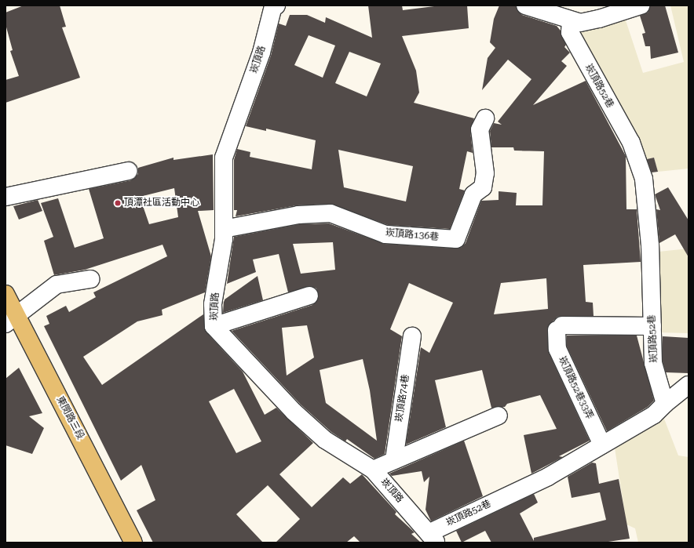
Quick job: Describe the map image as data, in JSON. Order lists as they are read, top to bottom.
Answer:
{
  "streets": {
    "main road": ["東閔路三段"],
    "street": [
      "崁頂路",
      "崁頂路52巷",
      "崁頂路136巷",
      "崁頂路52巷33弄",
      "崁頂路74巷"
    ]
  },
  "crossings": [
    ["崁頂路", "崁頂路52巷"],
    ["崁頂路", "崁頂路136巷"],
    ["崁頂路52巷", "崁頂路52巷33弄"]
  ],
  "places": ["頂潭社區活動中心"]
}
